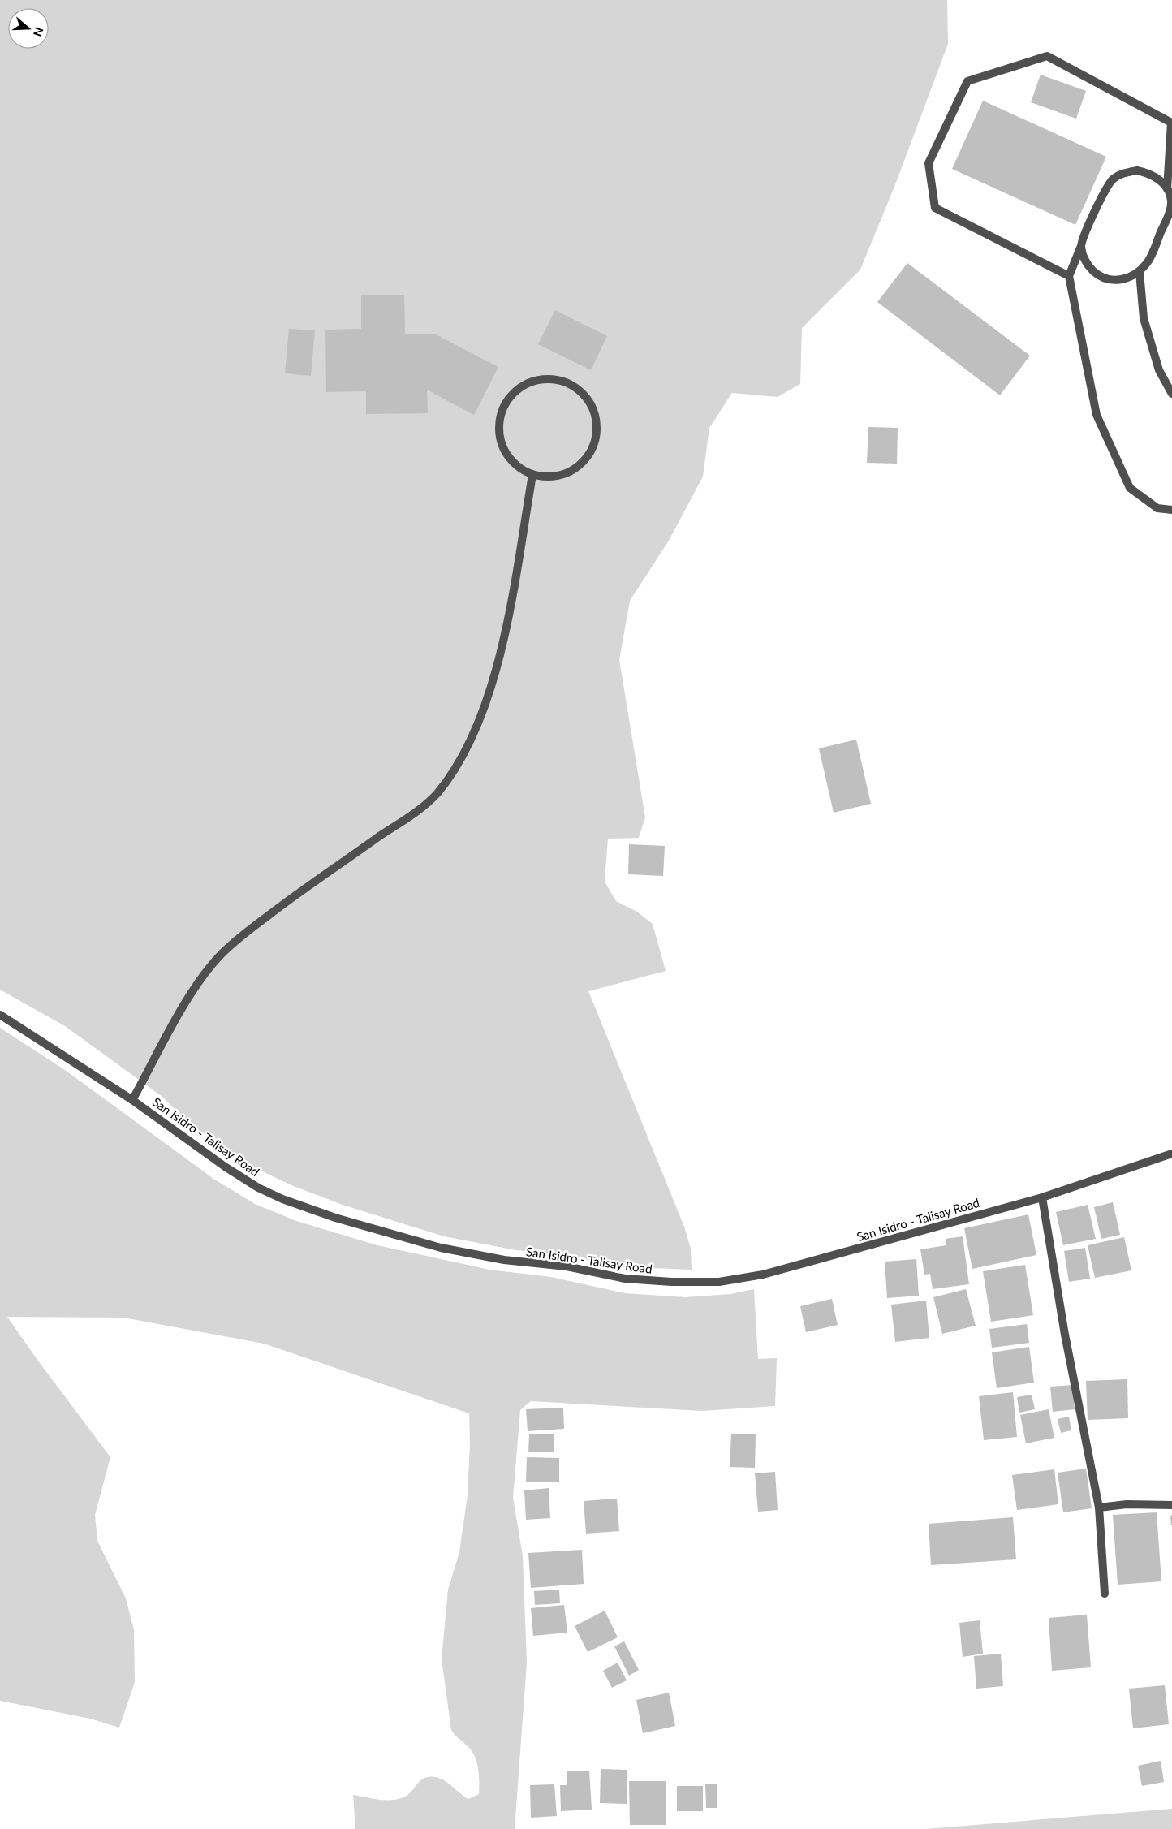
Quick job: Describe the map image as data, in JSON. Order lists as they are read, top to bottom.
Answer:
{
  "streets": {
    "street": ["San Isidro - Talisay Road"]
  },
  "north": "right"
}
